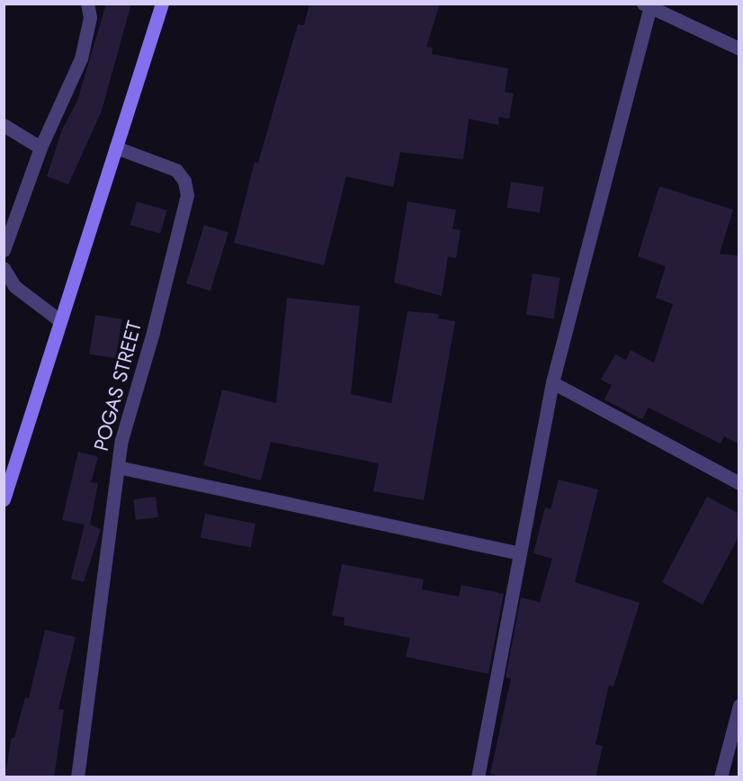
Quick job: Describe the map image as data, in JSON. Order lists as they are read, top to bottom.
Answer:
{
  "streets": {
    "street": ["POGAS STREET"]
  }
}
